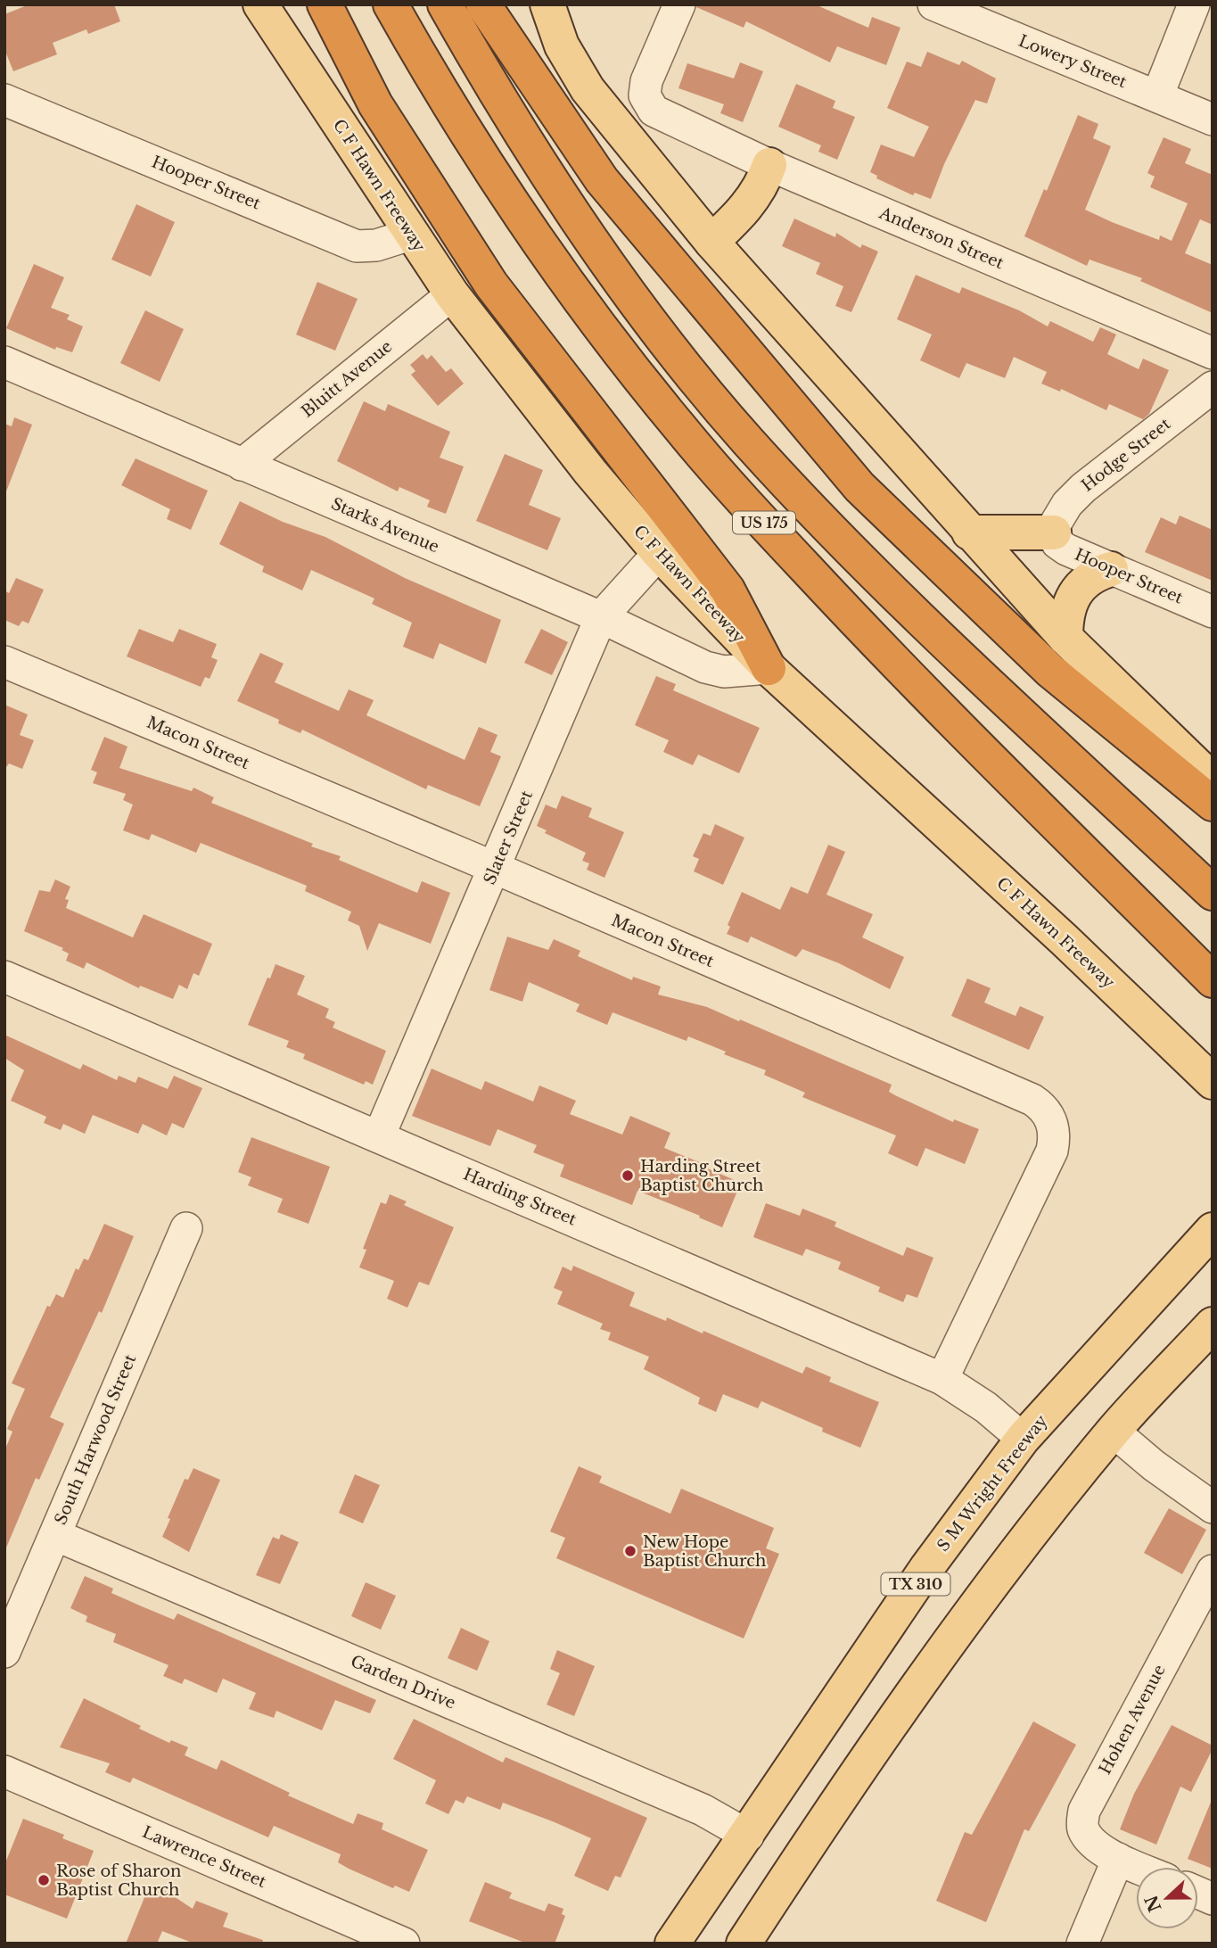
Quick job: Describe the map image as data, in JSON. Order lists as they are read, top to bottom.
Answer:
{
  "streets": {
    "highway": ["US 175"],
    "main road": ["C F Hawn Freeway", "S M Wright Freeway", "TX 310"],
    "street": [
      "Lowery Street",
      "Hooper Street",
      "Anderson Street",
      "Bluitt Avenue",
      "Hodge Street",
      "Starks Avenue",
      "Macon Street",
      "Slater Street",
      "Harding Street",
      "South Harwood Street",
      "Garden Drive",
      "Hohen Avenue",
      "Lawrence Street"
    ]
  },
  "crossings": [
    ["Hooper Street", "C F Hawn Freeway"],
    ["Hooper Street", "Hodge Street"],
    ["C F Hawn Freeway", "Bluitt Avenue"],
    ["C F Hawn Freeway", "Starks Avenue"],
    ["C F Hawn Freeway", "Slater Street"],
    ["Bluitt Avenue", "Starks Avenue"],
    ["Starks Avenue", "Slater Street"],
    ["Macon Street", "Slater Street"],
    ["Macon Street", "Harding Street"],
    ["Slater Street", "Harding Street"],
    ["Harding Street", "S M Wright Freeway"],
    ["South Harwood Street", "Garden Drive"],
    ["S M Wright Freeway", "Garden Drive"]
  ],
  "places": ["Harding Street Baptist Church", "New Hope Baptist Church", "Rose of Sharon Baptist Church"],
  "north": "left"
}
